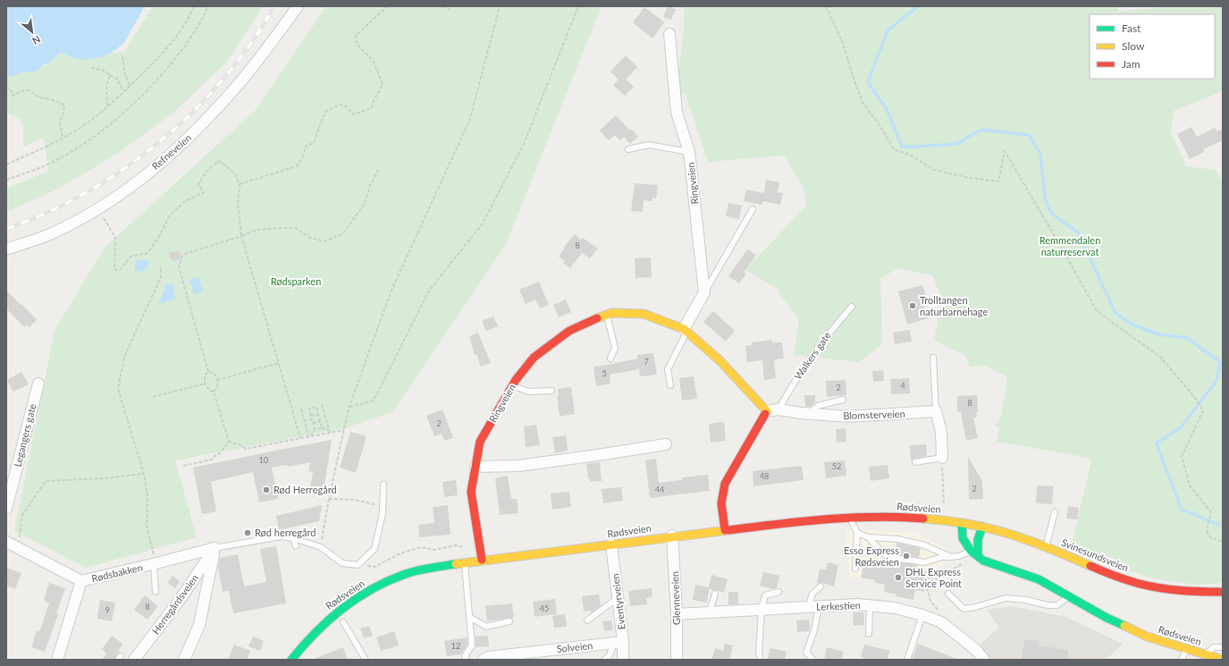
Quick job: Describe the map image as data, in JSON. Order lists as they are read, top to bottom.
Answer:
{
  "streets": {
    "main road": ["Ringveien", "Rødsveien", "Svinesundsveien"],
    "street": [
      "Refneveien",
      "Blomsterveien",
      "Legangers gate",
      "Rødsbakken",
      "Glenneveien",
      "Eventyrveien",
      "Herregårdsveien",
      "Lerkestien",
      "Solveien"
    ],
    "lane": ["Walkers gate"]
  },
  "crossings": [
    ["Ringveien", "Blomsterveien"],
    ["Ringveien", "Rødsveien"],
    ["Walkers gate", "Blomsterveien"],
    ["Rødsveien", "Svinesundsveien"],
    ["Rødsveien", "Glenneveien"],
    ["Rødsveien", "Eventyrveien"],
    ["Rødsbakken", "Herregårdsveien"],
    ["Glenneveien", "Lerkestien"],
    ["Eventyrveien", "Solveien"]
  ],
  "parks": ["Remmendalen naturreservat", "Rødsparken"],
  "places": [
    "Trolltangen naturbarnehage",
    "Rød Herregård",
    "Rød herregård",
    "Esso Express Rødsveien",
    "DHL Express Service Point"
  ],
  "house_numbers": [
    "8",
    "7",
    "5",
    "4",
    "2",
    "8",
    "2",
    "10",
    "52",
    "48",
    "2",
    "44",
    "8",
    "45",
    "9",
    "12"
  ],
  "legend": ["Fast", "Slow", "Jam"],
  "north": "bottom right"
}
